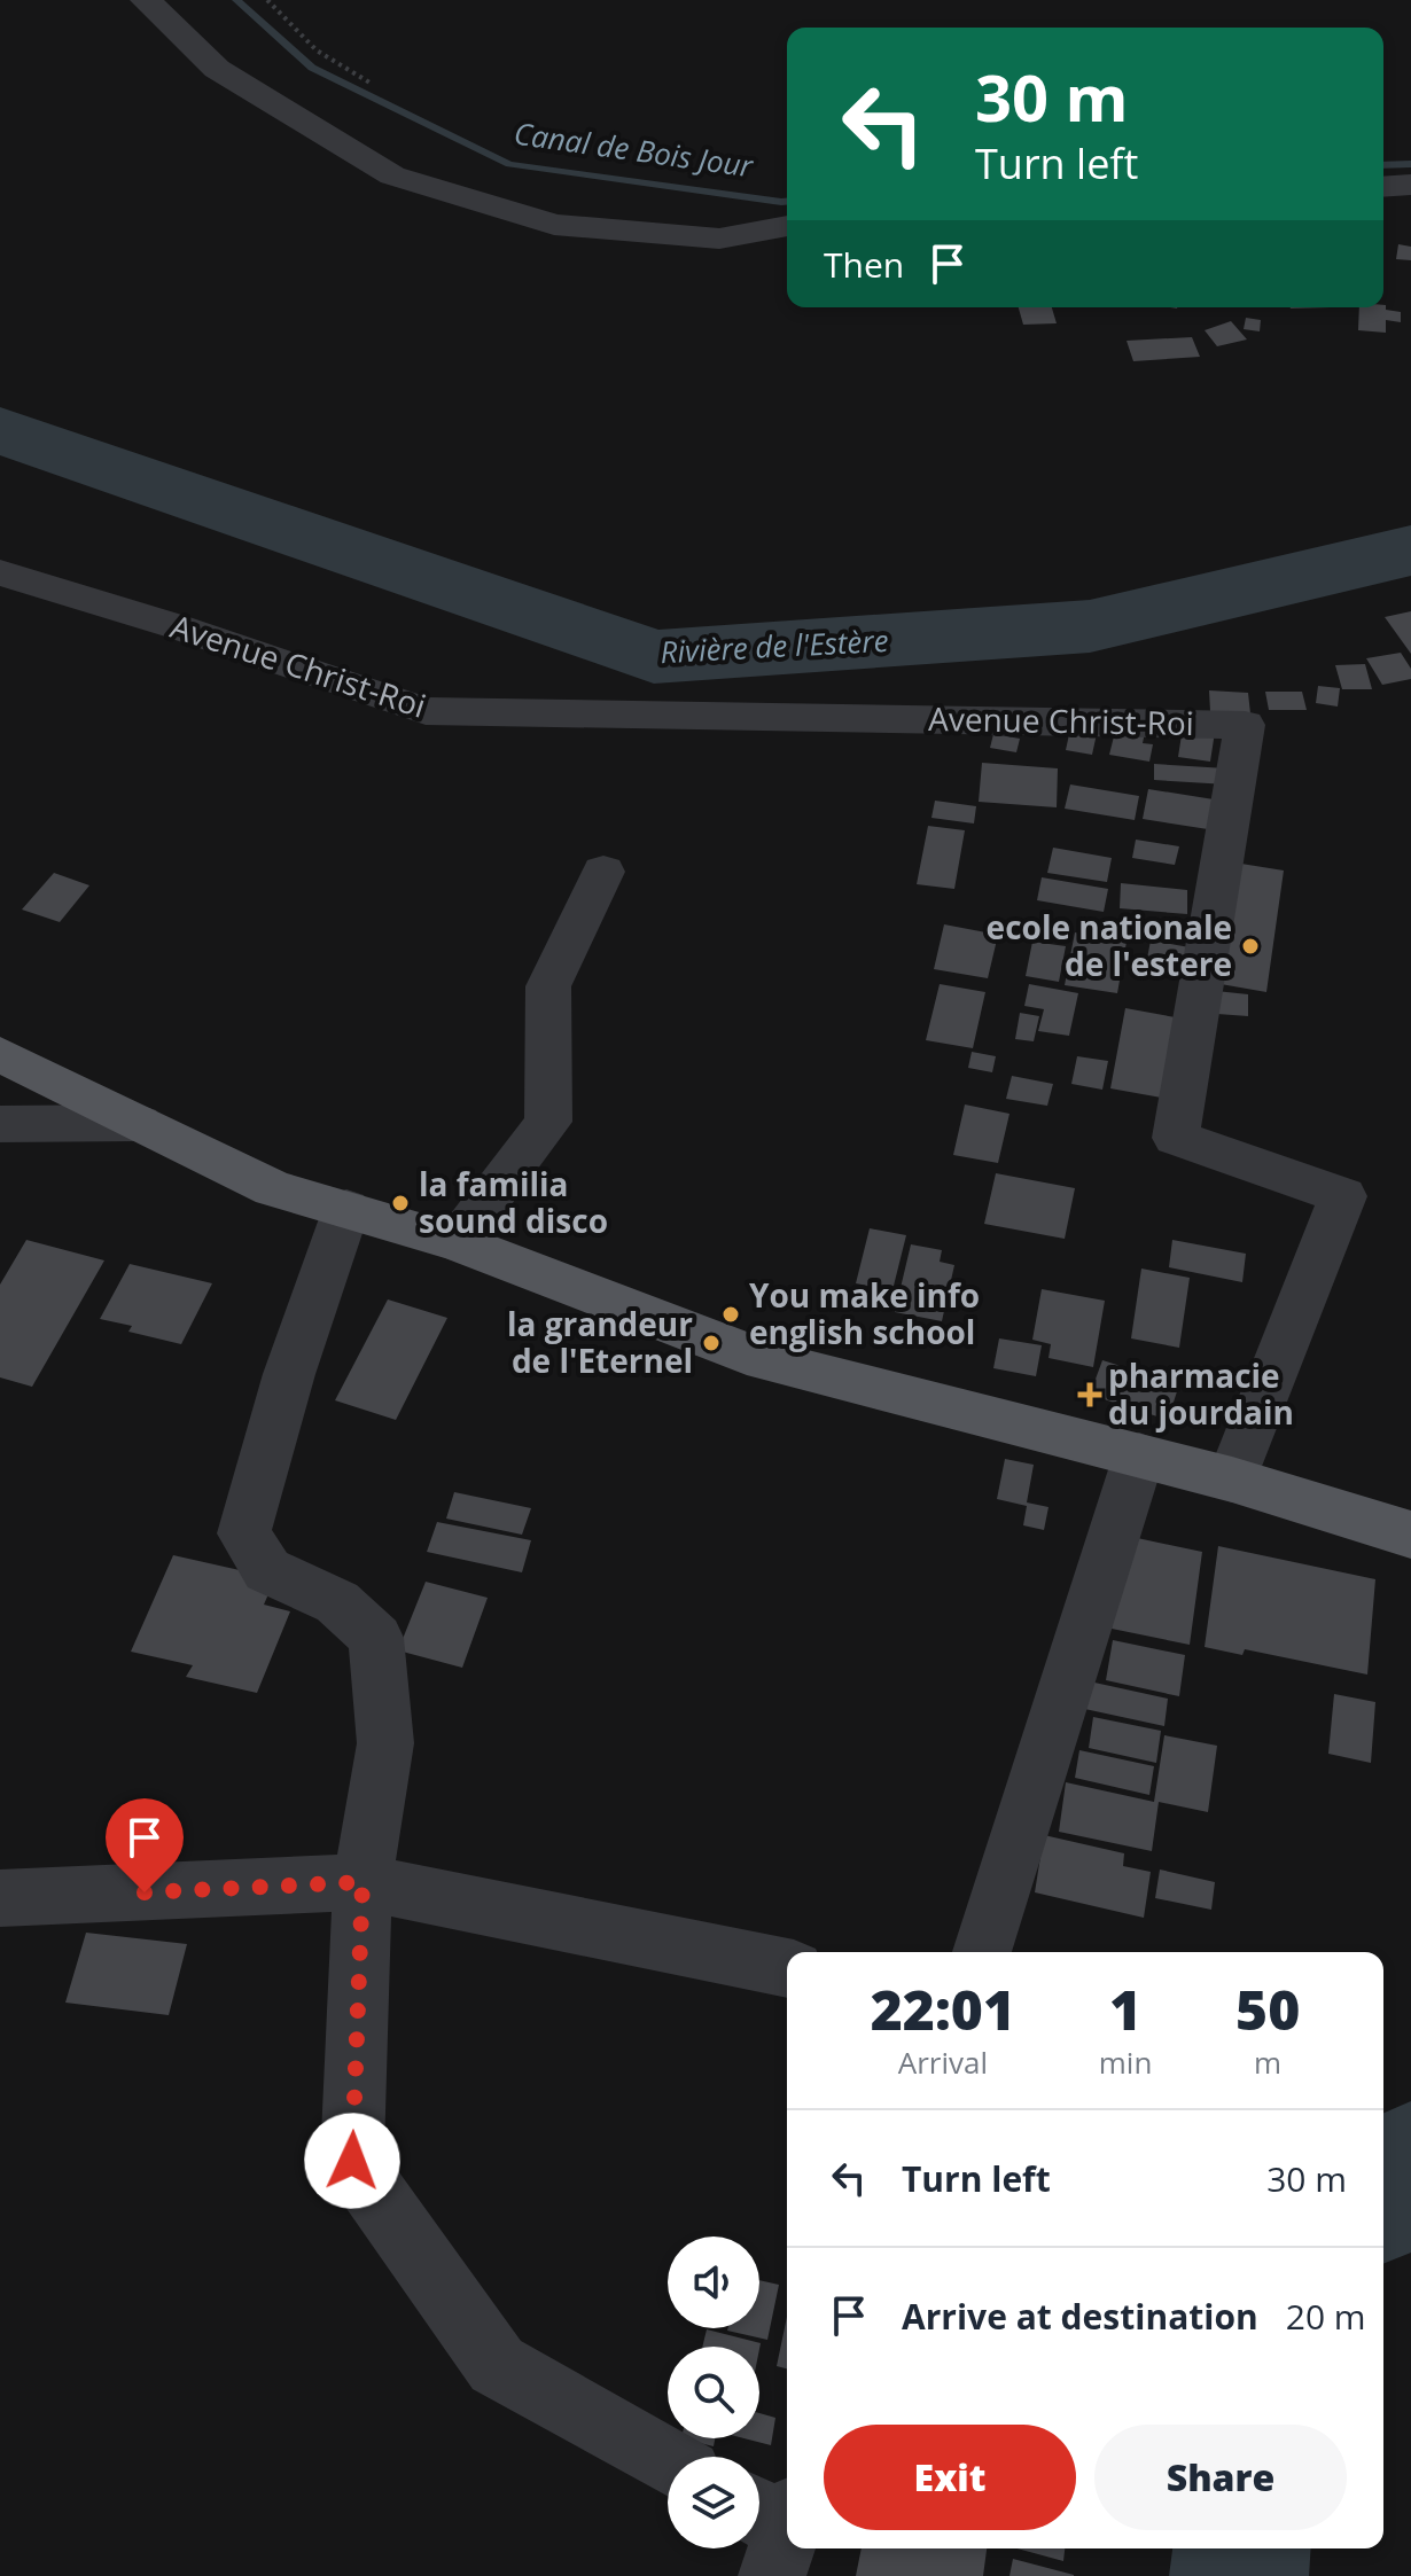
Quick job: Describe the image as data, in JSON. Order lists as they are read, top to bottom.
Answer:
{
  "streets": {
    "street": ["Avenue Christ-Roi"]
  },
  "water": ["Canal de Bois Jour", "Rivière de l'Estère"],
  "places": {
    "other": [
      "ecole nationale de l'estere",
      "la familia sound disco",
      "You make info english school",
      "la grandeur de l'Eternel"
    ],
    "health": ["pharmacie du jourdain"]
  },
  "page": {
    "turn": ["30 m", "Turn left"],
    "then": "Then",
    "eta": [
      "22:01",
      "Arrival",
      "1",
      "min",
      "50",
      "m"
    ],
    "list": [
      {
        "name": "Turn left",
        "value": "30 m"
      },
      {
        "name": "Arrive at destination",
        "value": "20 m"
      }
    ],
    "buttons": ["Exit", "Share"]
  }
}
